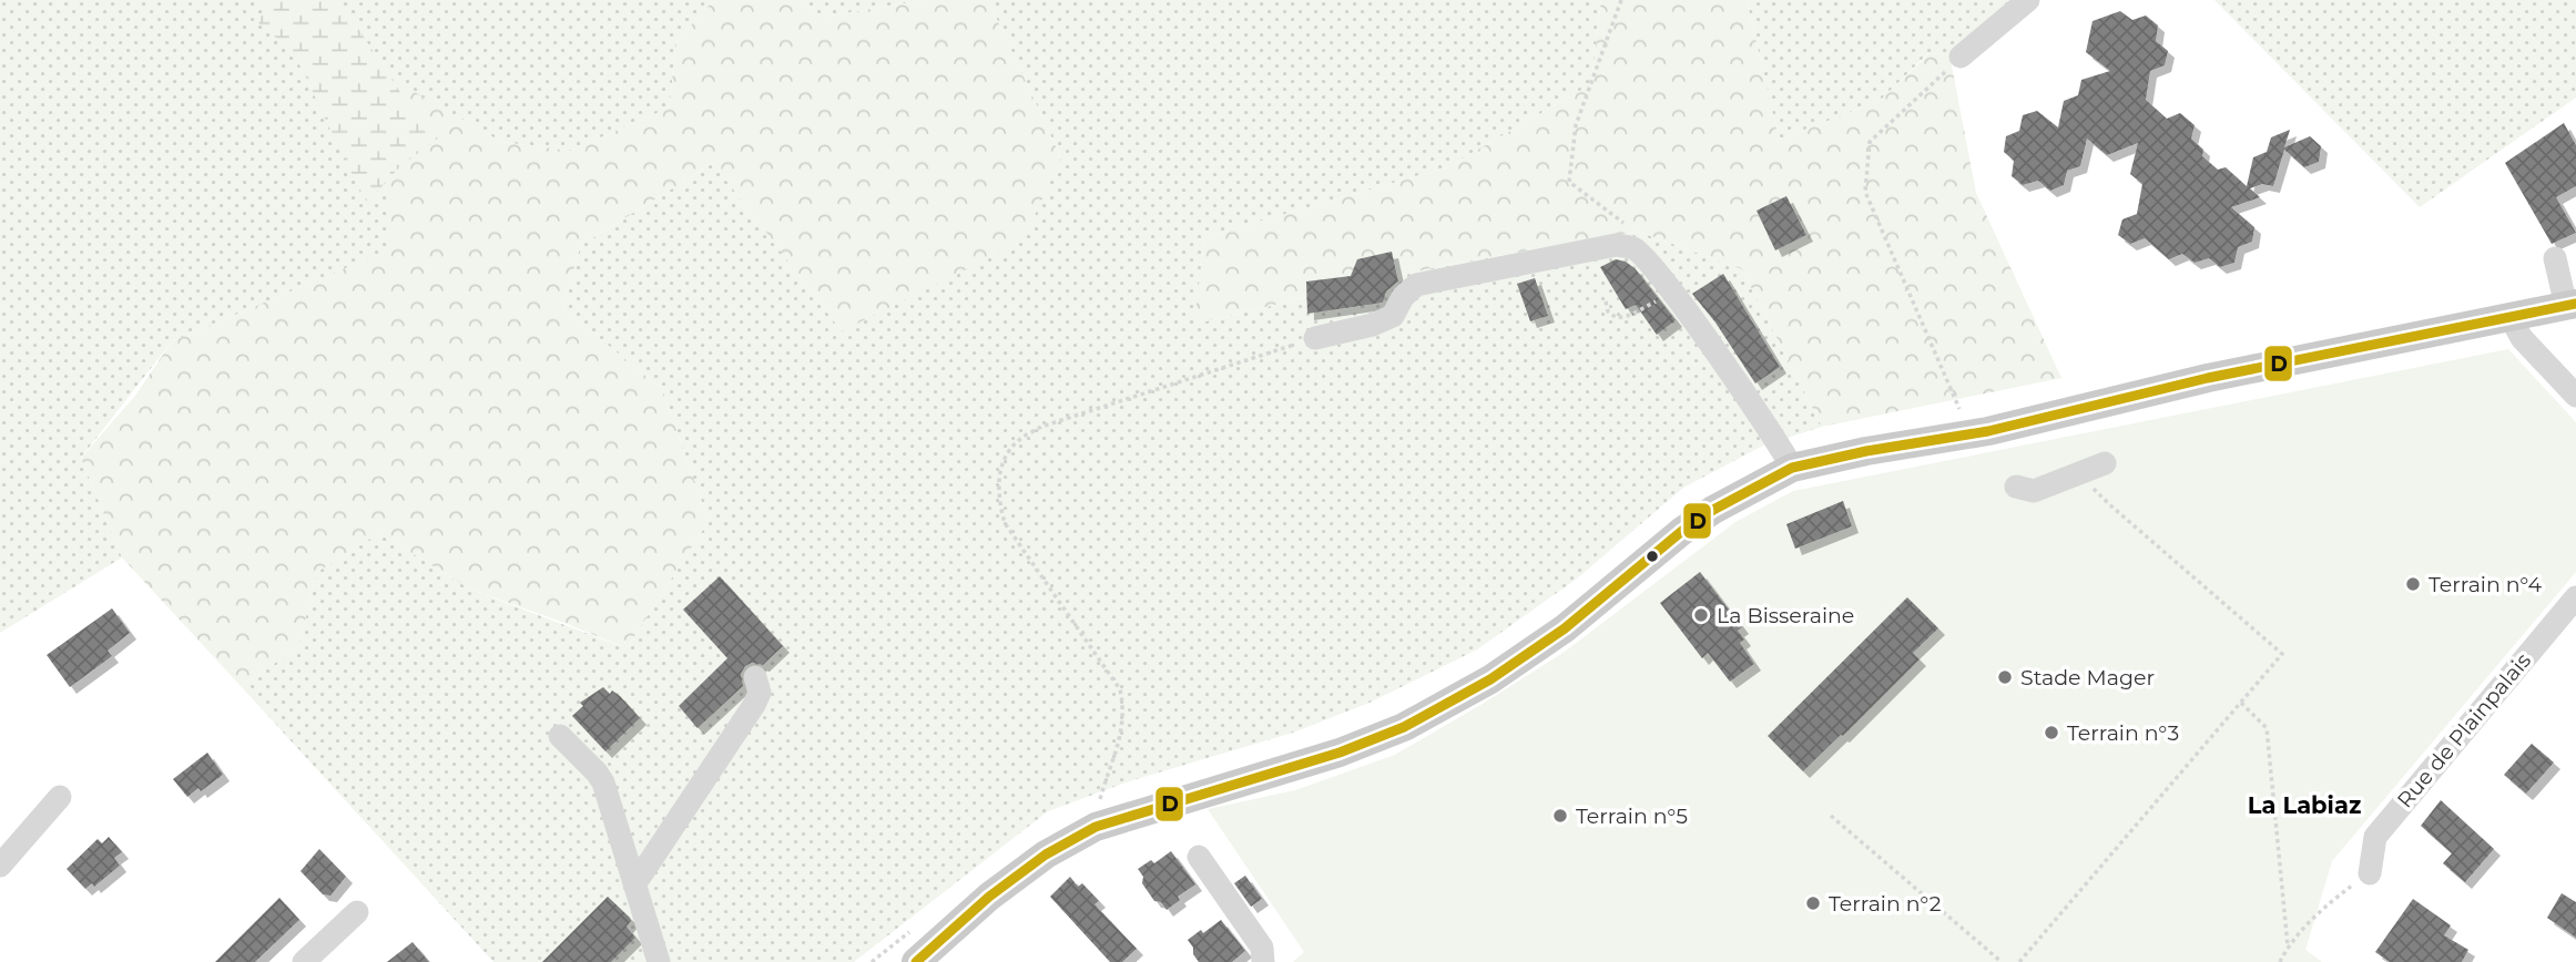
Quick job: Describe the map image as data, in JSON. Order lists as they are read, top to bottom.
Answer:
{
  "streets": {
    "street": ["Rue de Plainpalais"]
  },
  "districts": ["La Labiaz"],
  "places": [
    "Terrain n°4",
    "La Bisseraine",
    "Stade Mager",
    "Terrain n°3",
    "Terrain n°5",
    "Terrain n°2"
  ],
  "lines": ["transit line D"]
}
